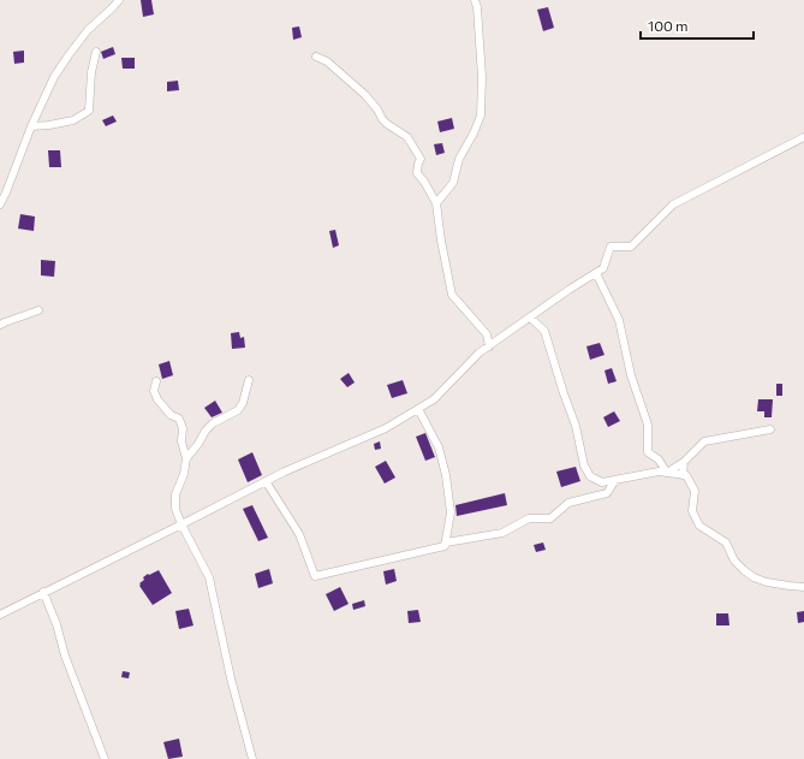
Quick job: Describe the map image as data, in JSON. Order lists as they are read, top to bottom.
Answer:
{
  "scale_bar": "100 m"
}
